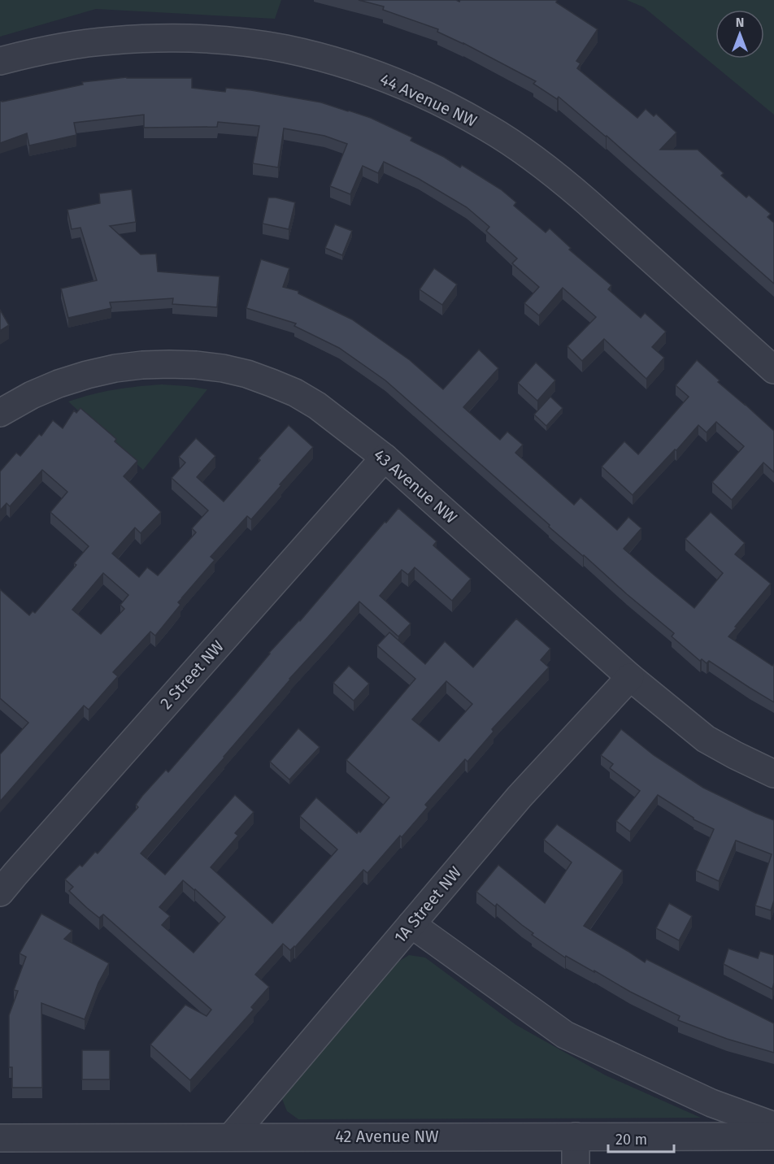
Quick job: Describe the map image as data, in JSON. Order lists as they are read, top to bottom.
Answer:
{
  "streets": {
    "street": [
      "44 Avenue NW",
      "43 Avenue NW",
      "2 Street NW",
      "1A Street NW",
      "42 Avenue NW"
    ]
  },
  "crossings": [
    ["43 Avenue NW", "2 Street NW"],
    ["43 Avenue NW", "1A Street NW"],
    ["1A Street NW", "42 Avenue NW"]
  ],
  "scale_bar": "20 m",
  "north": "top"
}
